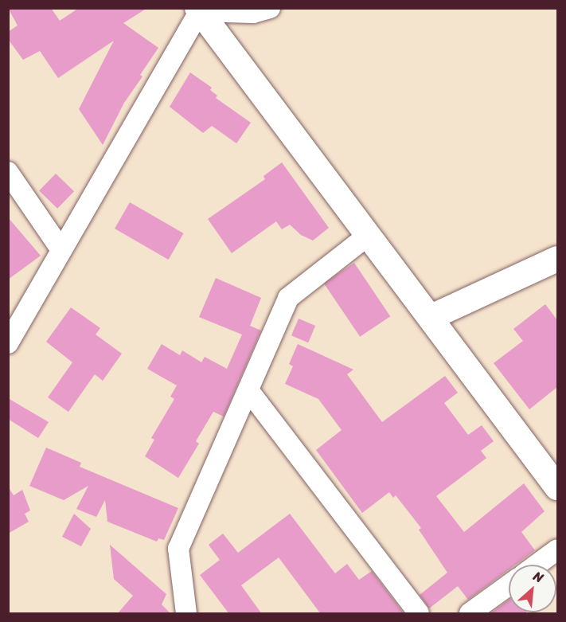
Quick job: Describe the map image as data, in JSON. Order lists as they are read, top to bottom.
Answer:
{
  "north": "top right"
}
